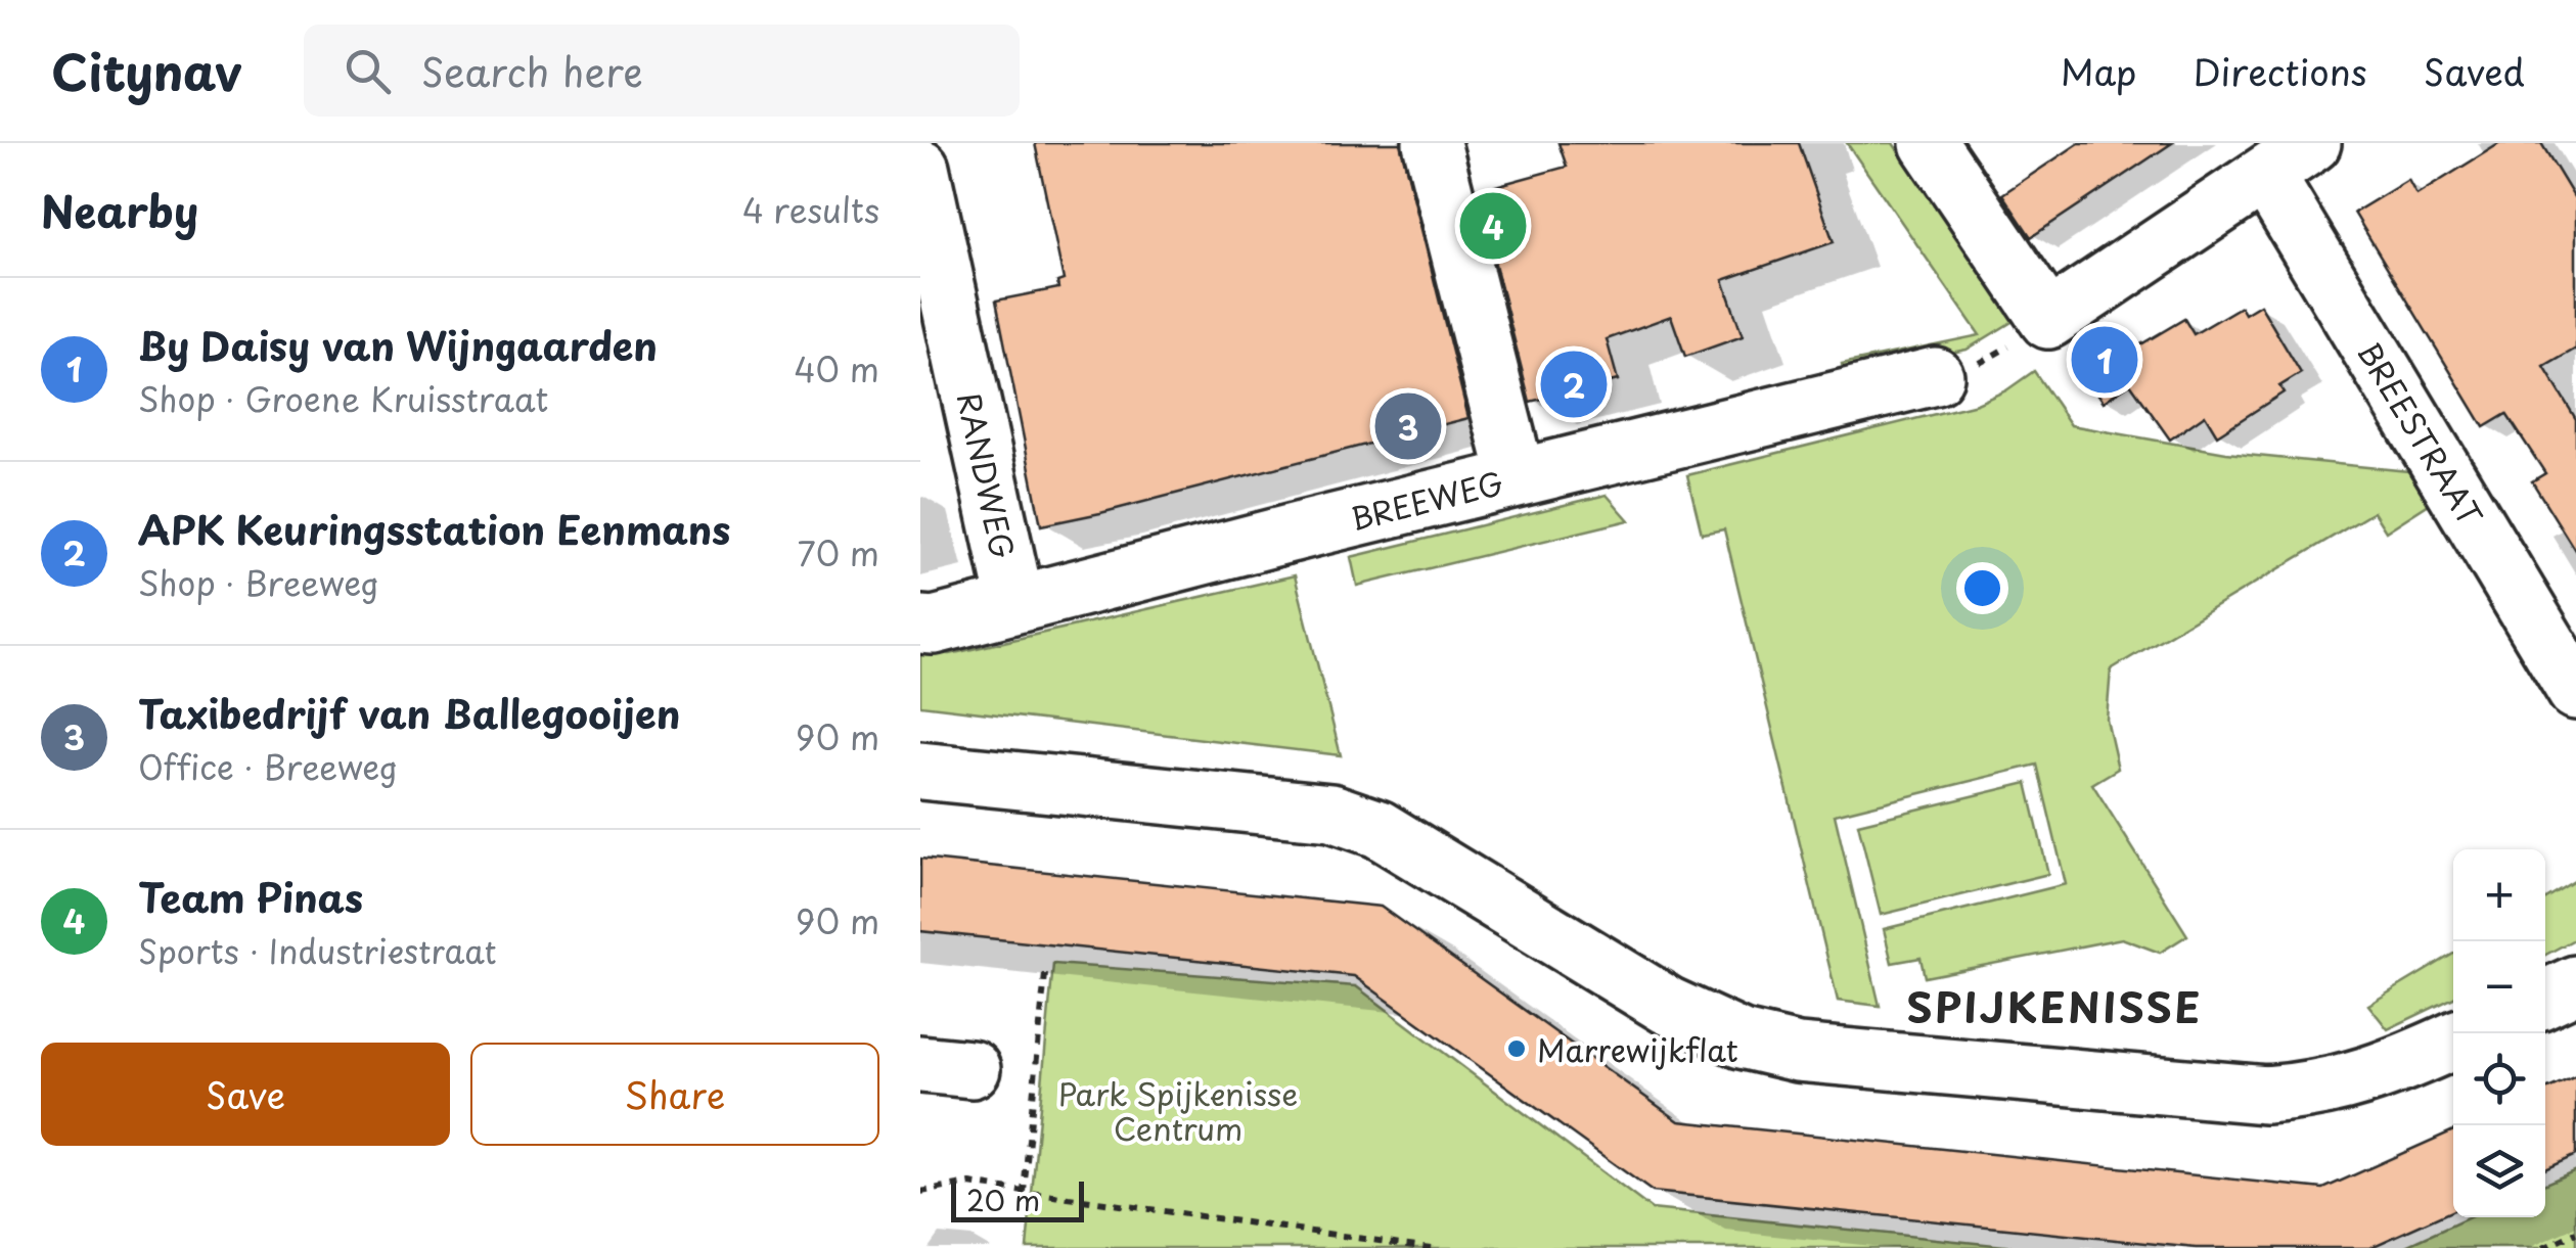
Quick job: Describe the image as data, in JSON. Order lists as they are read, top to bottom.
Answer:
{
  "streets": {
    "street": ["BREESTRAAT", "RANDWEG", "BREEWEG"]
  },
  "crossings": [
    ["RANDWEG", "BREEWEG"]
  ],
  "districts": ["SPIJKENISSE"],
  "parks": ["Park Spijkenisse Centrum"],
  "places": ["Marrewijkflat"],
  "scale_bar": "20 m",
  "page": {
    "header": "Citynav",
    "search": "Search here",
    "nav": ["Map", "Directions", "Saved"],
    "heading": ["Nearby", "4 results"],
    "pins": [
      "4",
      "1",
      "2",
      "3"
    ],
    "list": [
      {
        "mark": "1",
        "name": "By Daisy van Wijngaarden",
        "note": "Shop · Groene Kruisstraat",
        "value": "40 m"
      },
      {
        "mark": "2",
        "name": "APK Keuringsstation Eenmans",
        "note": "Shop · Breeweg",
        "value": "70 m"
      },
      {
        "mark": "3",
        "name": "Taxibedrijf van Ballegooijen",
        "note": "Office · Breeweg",
        "value": "90 m"
      },
      {
        "mark": "4",
        "name": "Team Pinas",
        "note": "Sports · Industriestraat",
        "value": "90 m"
      }
    ],
    "map_buttons": ["+", "−"],
    "buttons": ["Save", "Share"],
    "scale": "20 m"
  }
}
